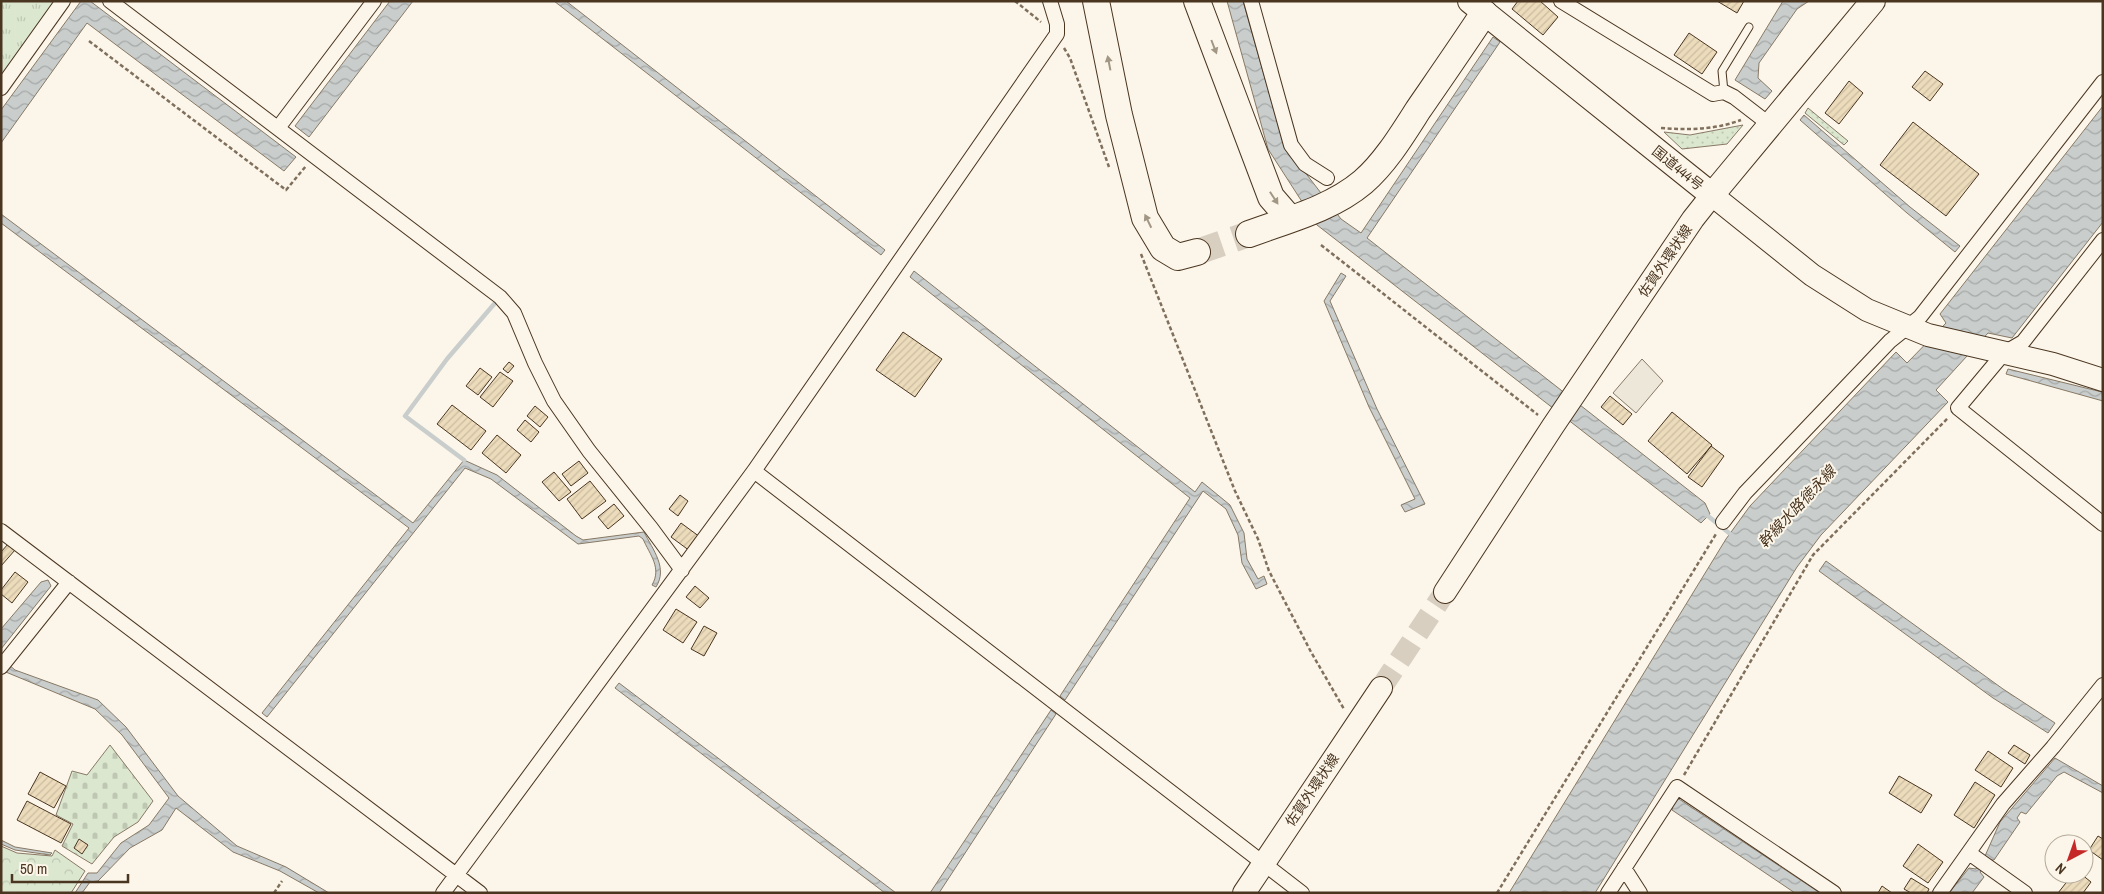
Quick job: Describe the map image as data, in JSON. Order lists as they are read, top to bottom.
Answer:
{
  "streets": {
    "highway": ["国道444号"],
    "main road": ["佐賀外環状線"]
  },
  "crossings": [
    ["国道444号", "佐賀外環状線"]
  ],
  "water": ["幹線水路徳永線"],
  "scale_bar": "50 m",
  "north": "bottom left"
}
